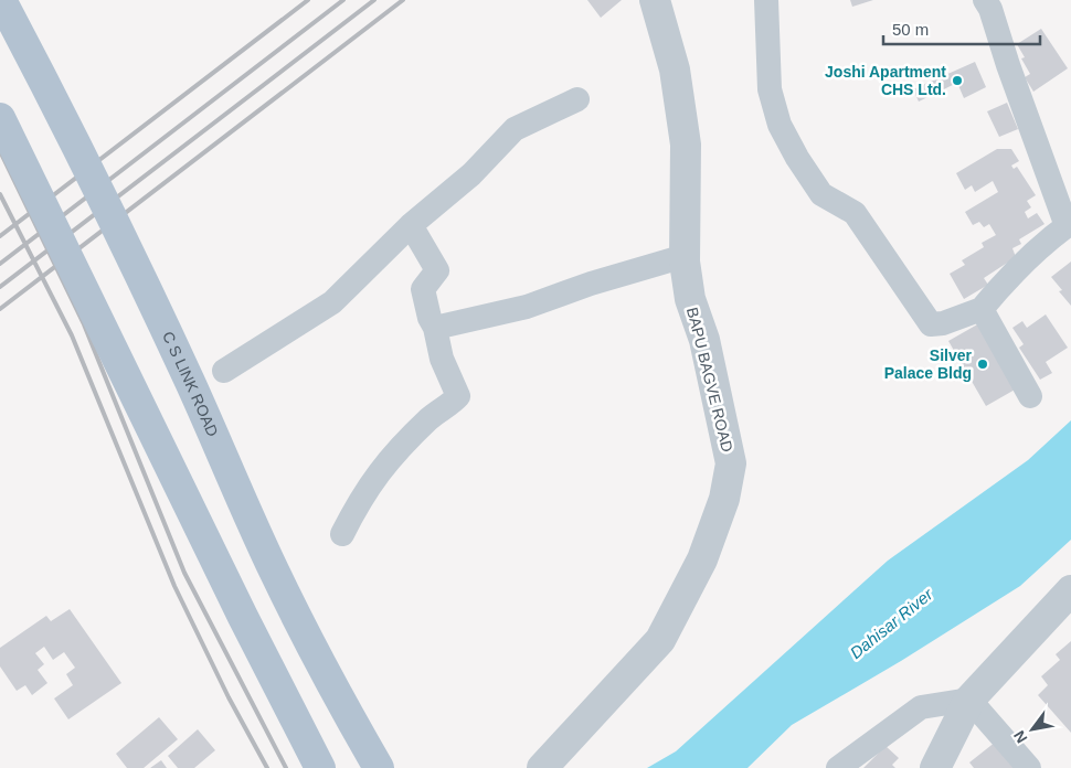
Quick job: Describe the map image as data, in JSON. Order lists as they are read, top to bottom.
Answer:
{
  "streets": {
    "main road": ["C S LINK ROAD"],
    "street": ["BAPU BAGVE ROAD"]
  },
  "water": ["Dahisar River"],
  "places": ["Joshi Apartment CHS Ltd.", "Silver Palace Bldg"],
  "scale_bar": "50 m",
  "north": "bottom left"
}
